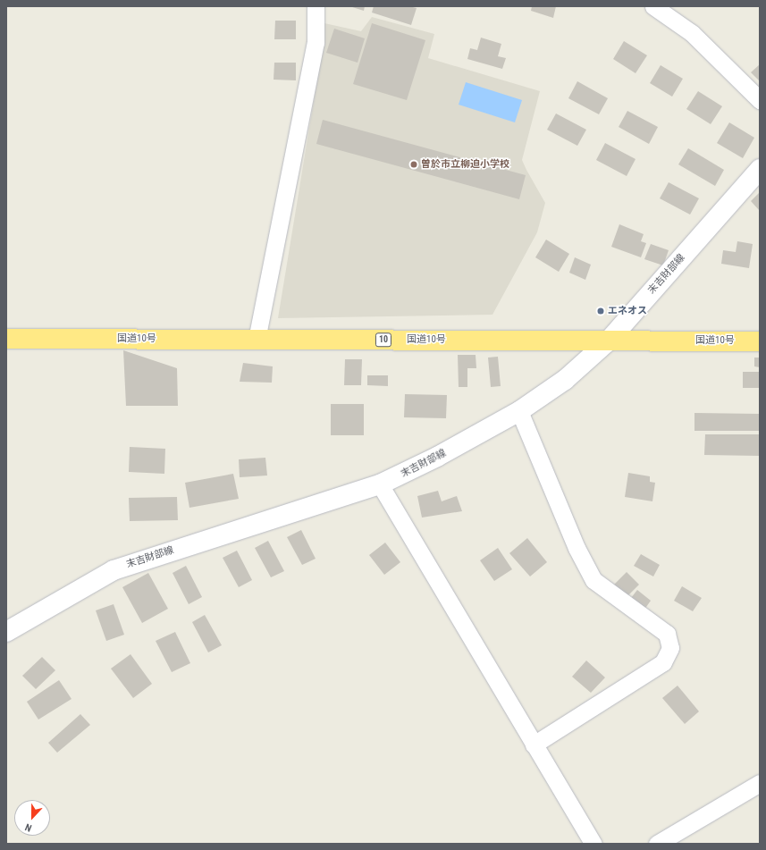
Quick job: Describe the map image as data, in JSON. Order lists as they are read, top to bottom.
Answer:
{
  "streets": {
    "highway": ["国道10号", "10"],
    "main road": ["末吉財部線"]
  },
  "crossings": [
    ["末吉財部線", "国道10号"]
  ],
  "places": ["曽於市立柳迫小学校", "エネオス"],
  "north": "bottom"
}
